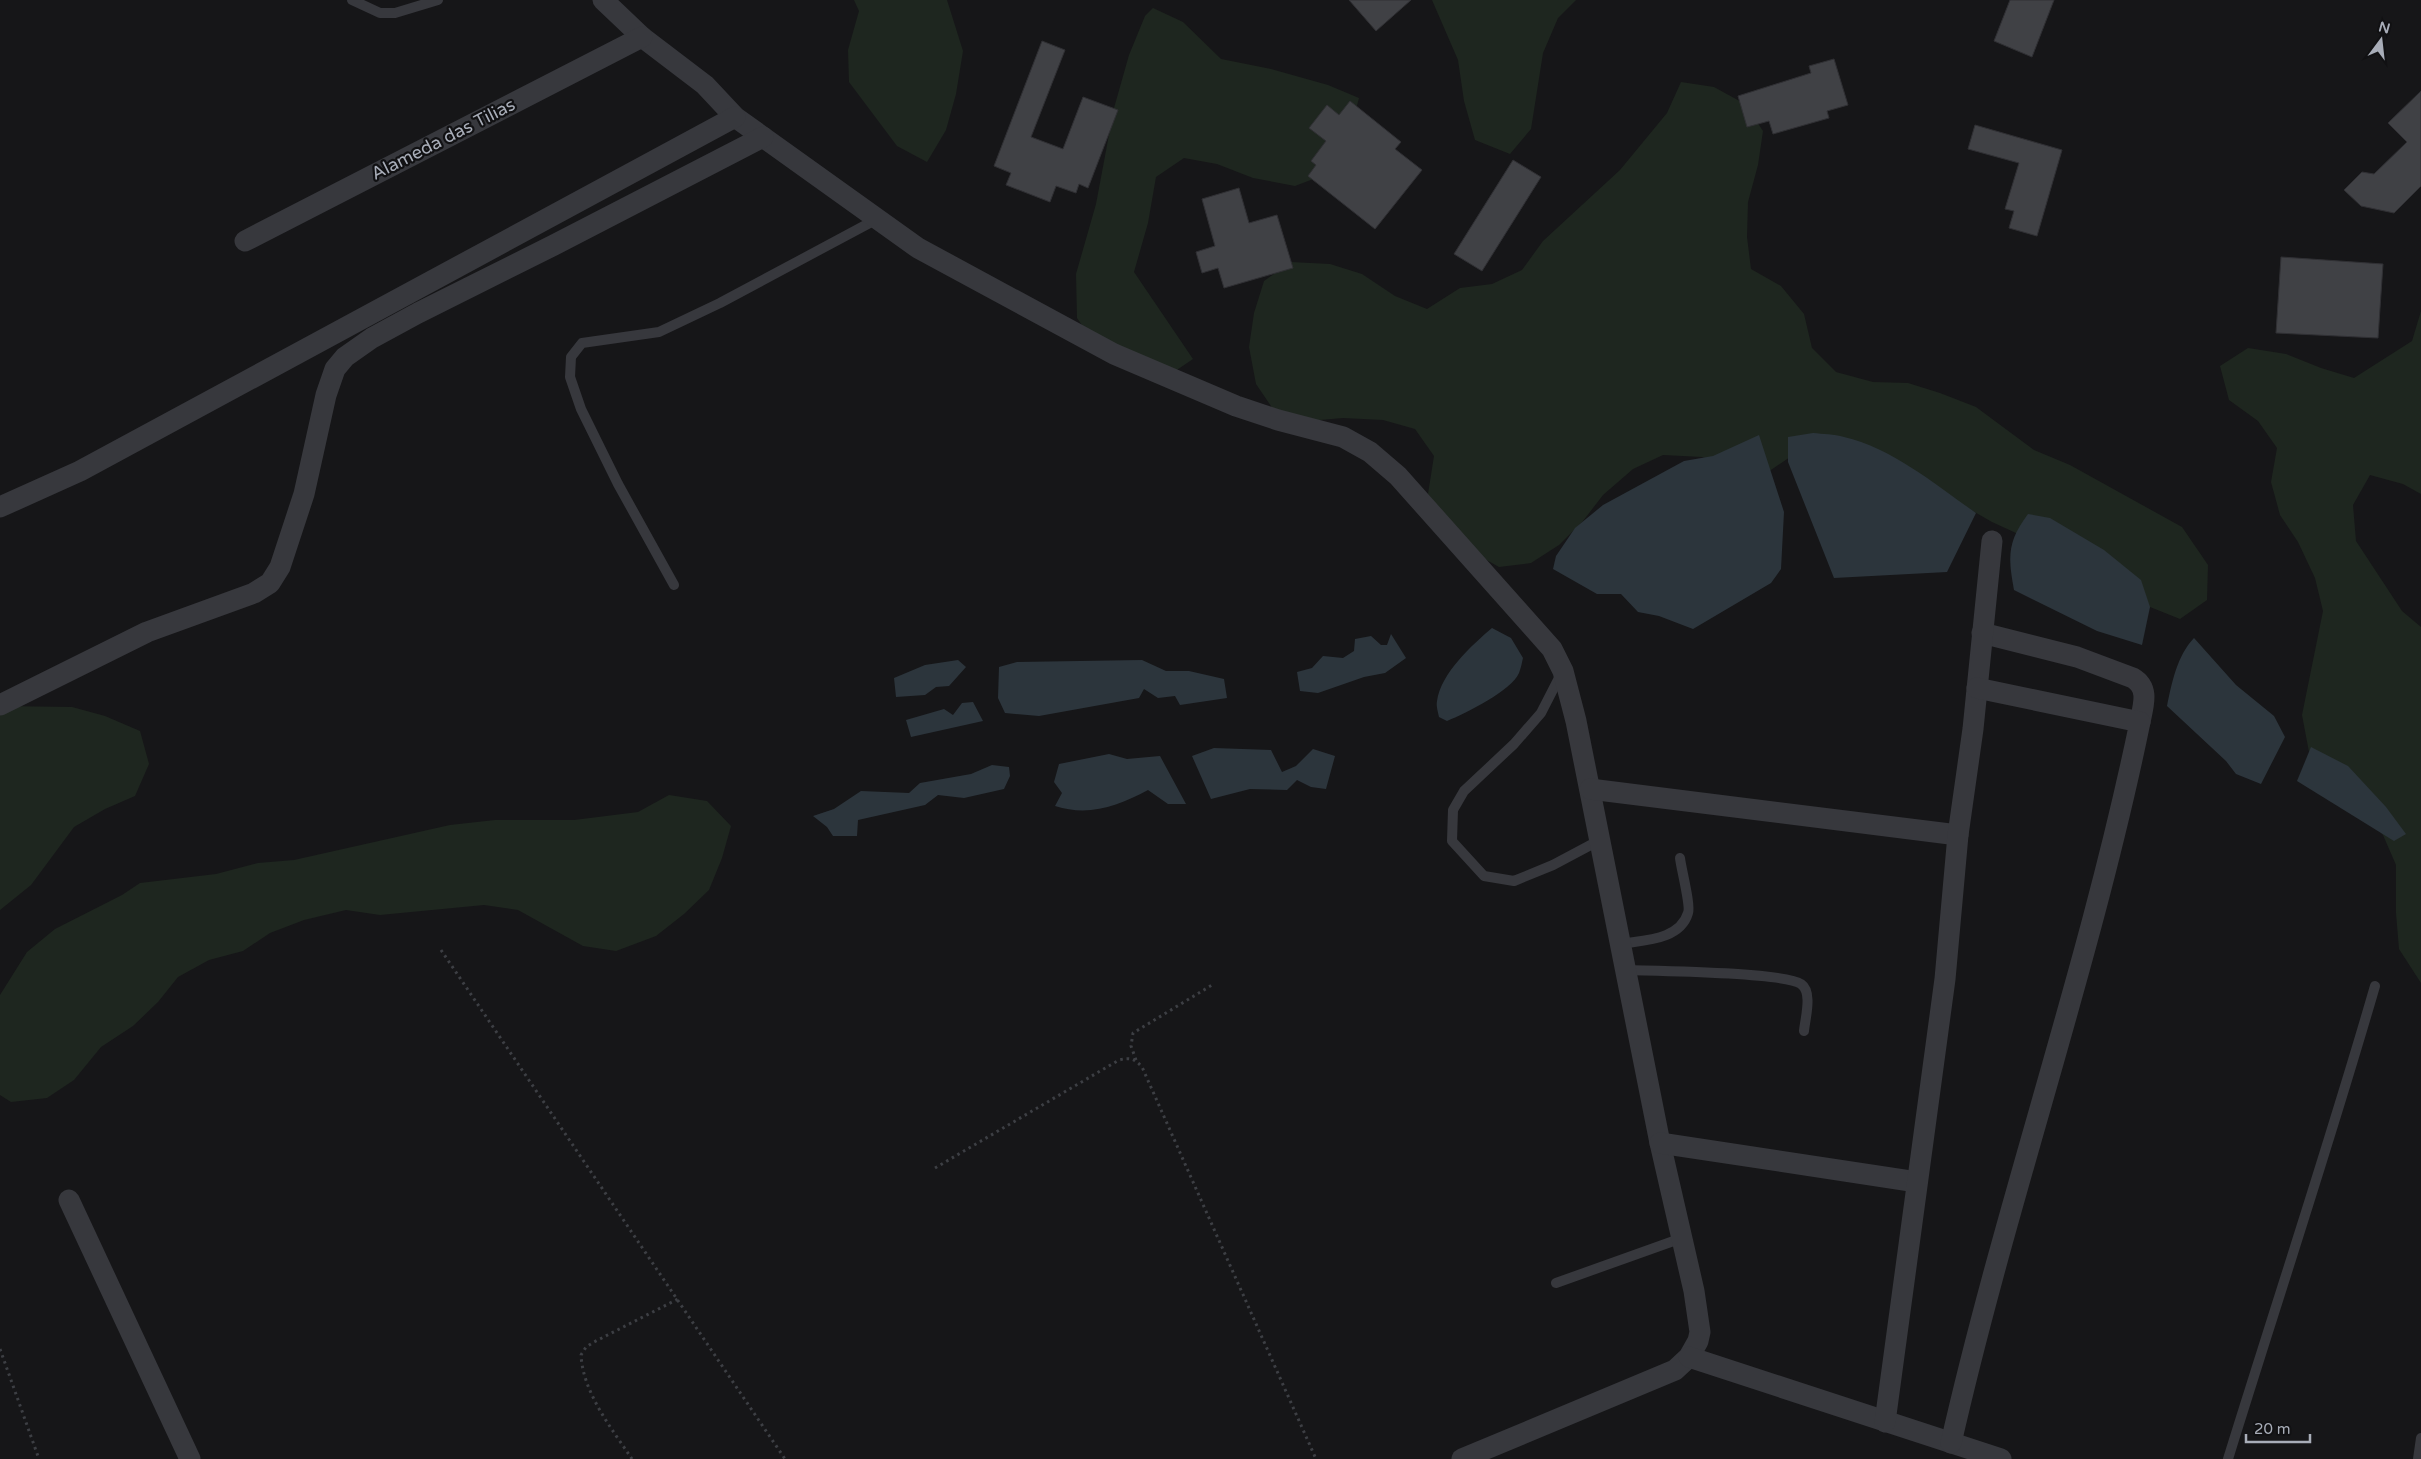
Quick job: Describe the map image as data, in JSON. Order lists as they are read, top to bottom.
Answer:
{
  "streets": {
    "street": ["Alameda das Tilias"]
  },
  "scale_bar": "20 m",
  "north": "top"
}
